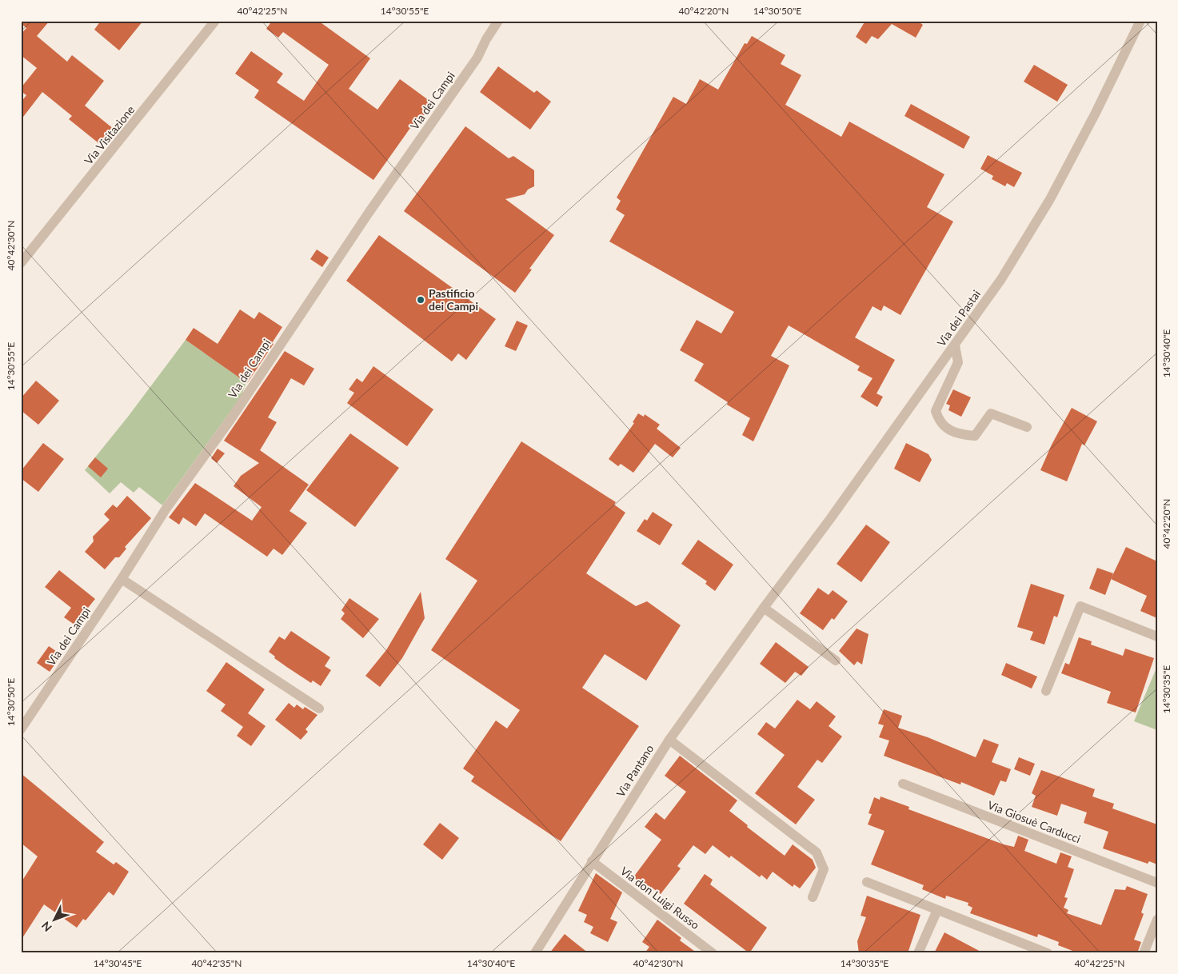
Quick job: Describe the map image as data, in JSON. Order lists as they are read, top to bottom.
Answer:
{
  "streets": {
    "street": [
      "Via dei Campi",
      "Via Visitazione",
      "Via dei Pastai",
      "Via Pantano",
      "Via Giosuè Carducci",
      "Via don Luigi Russo"
    ]
  },
  "crossings": [
    ["Via dei Pastai", "Via Pantano"],
    ["Via Pantano", "Via don Luigi Russo"]
  ],
  "places": ["Pastificio dei Campi"],
  "north": "bottom left",
  "coordinates": [
    "40°42'25\"N",
    "14°30'55\"E",
    "40°42'20\"N",
    "14°30'50\"E",
    "40°42'30\"N",
    "14°30'40\"E",
    "14°30'35\"E",
    "14°30'45\"E",
    "40°42'35\"N"
  ]
}
